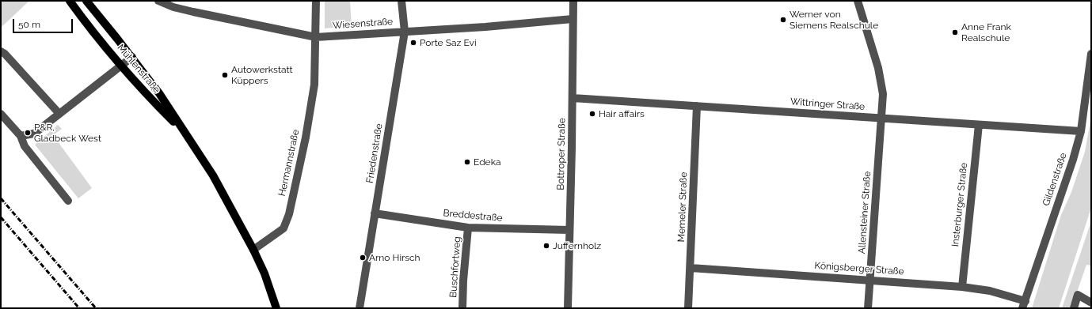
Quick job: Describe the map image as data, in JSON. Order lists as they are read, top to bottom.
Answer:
{
  "streets": {
    "main road": ["Mühlenstraße"],
    "street": [
      "Wiesenstraße",
      "Wittringer Straße",
      "Friedenstraße",
      "Bottroper Straße",
      "Hermannstraße",
      "Gildenstraße",
      "Insterburger Straße",
      "Memeler Straße",
      "Allensteiner Straße",
      "Breddestraße",
      "Buschfortweg",
      "Königsberger Straße"
    ]
  },
  "crossings": [
    ["Wiesenstraße", "Friedenstraße"],
    ["Wiesenstraße", "Bottroper Straße"],
    ["Wiesenstraße", "Hermannstraße"],
    ["Mühlenstraße", "Hermannstraße"],
    ["Wittringer Straße", "Bottroper Straße"],
    ["Wittringer Straße", "Gildenstraße"],
    ["Wittringer Straße", "Insterburger Straße"],
    ["Wittringer Straße", "Memeler Straße"],
    ["Wittringer Straße", "Allensteiner Straße"],
    ["Friedenstraße", "Breddestraße"],
    ["Bottroper Straße", "Breddestraße"],
    ["Gildenstraße", "Königsberger Straße"],
    ["Insterburger Straße", "Königsberger Straße"],
    ["Memeler Straße", "Königsberger Straße"],
    ["Allensteiner Straße", "Königsberger Straße"],
    ["Breddestraße", "Buschfortweg"]
  ],
  "places": [
    "Werner von Siemens Realschule",
    "Anne Frank Realschule",
    "Porte Saz Evi",
    "Autowerkstatt Küppers",
    "Hair affairs",
    "P&R, Gladbeck West",
    "Edeka",
    "Juffernholz",
    "Arno Hirsch"
  ],
  "scale_bar": "50 m"
}
